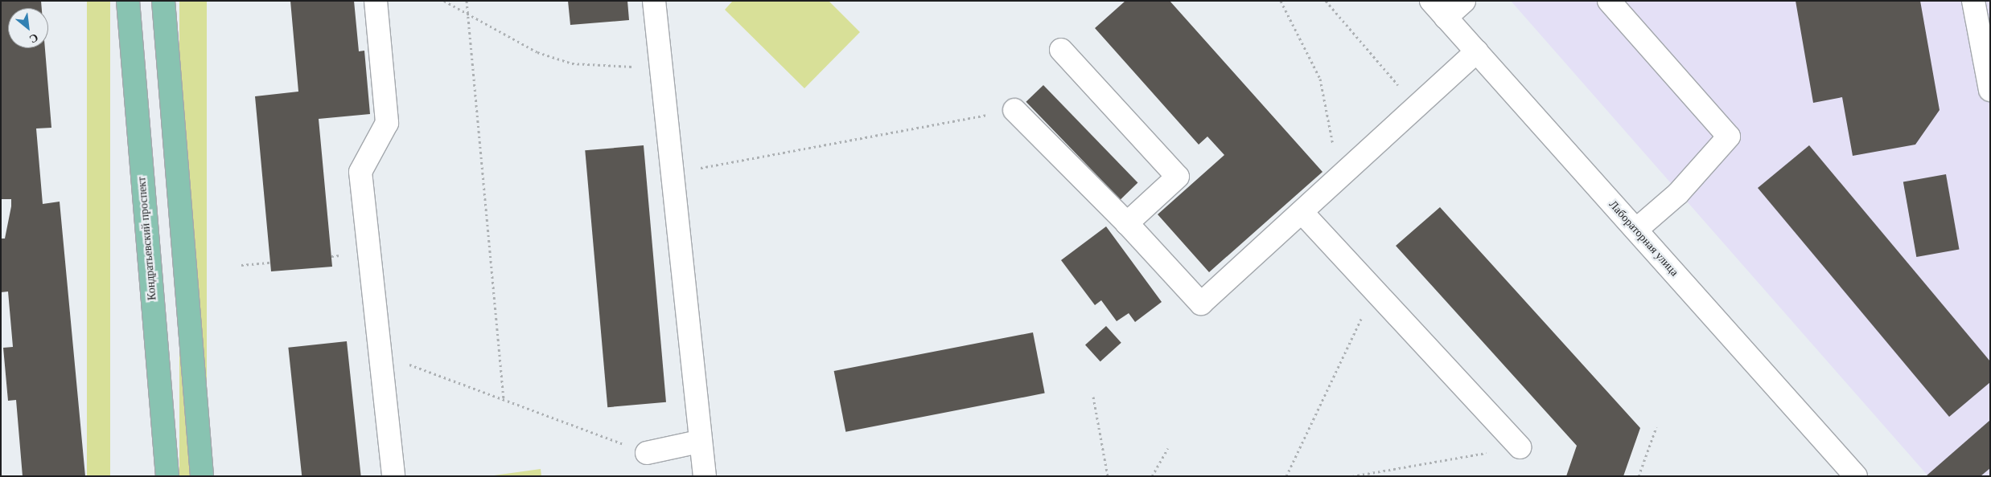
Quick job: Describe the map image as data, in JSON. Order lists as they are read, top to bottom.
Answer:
{
  "streets": {
    "main road": ["Кондратьевский проспект"],
    "street": ["Лабораторная улица"]
  },
  "north": "bottom right"
}
